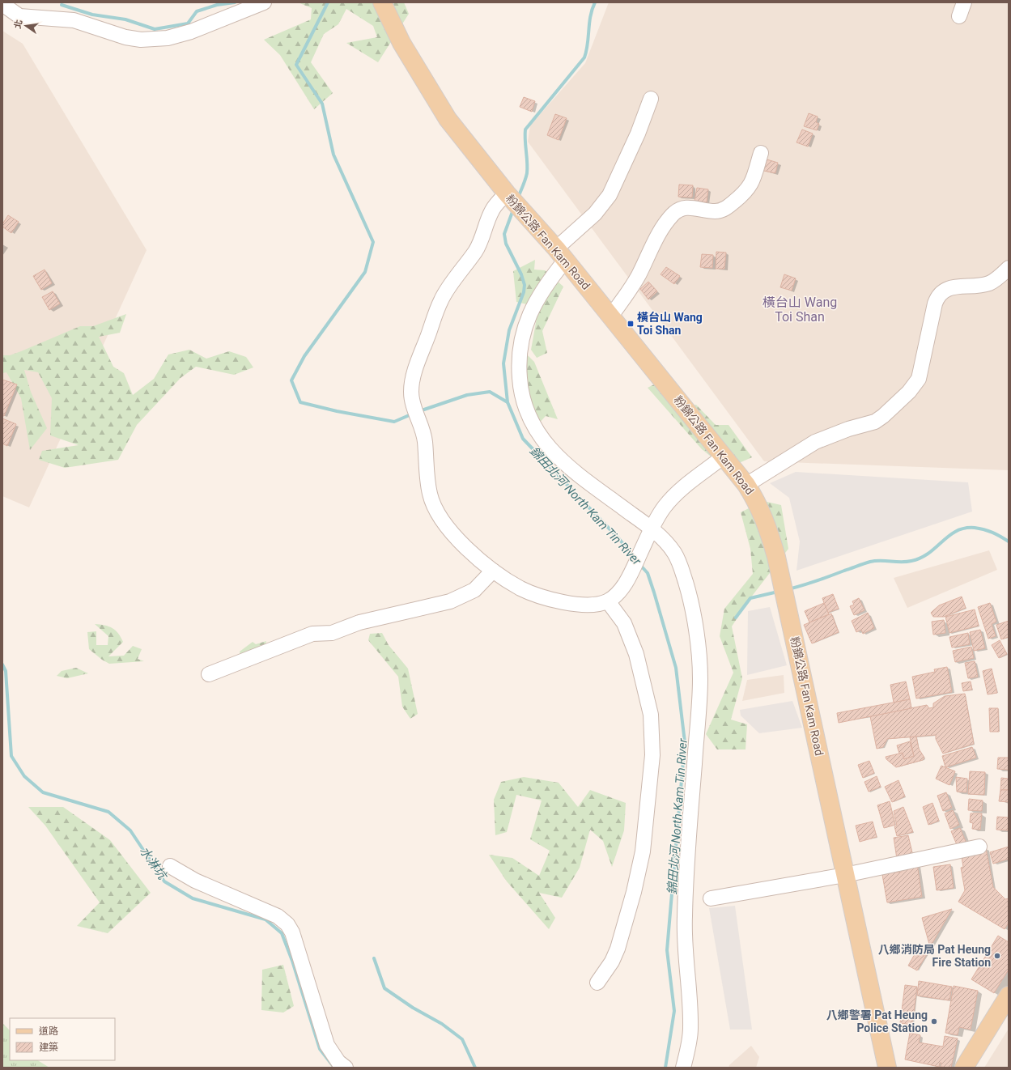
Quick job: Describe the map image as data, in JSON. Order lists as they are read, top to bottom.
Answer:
{
  "streets": {
    "main road": ["粉錦公路 Fan Kam Road"]
  },
  "districts": ["橫台山 Wang Toi Shan"],
  "water": ["錦田北河 North Kam Tin River", "水淋坑"],
  "places": {
    "transit": ["橫台山 Wang Toi Shan"],
    "other": ["八鄉消防局 Pat Heung Fire Station", "八鄉警署 Pat Heung Police Station"]
  },
  "legend": ["道路", "建築"],
  "north": "left"
}
